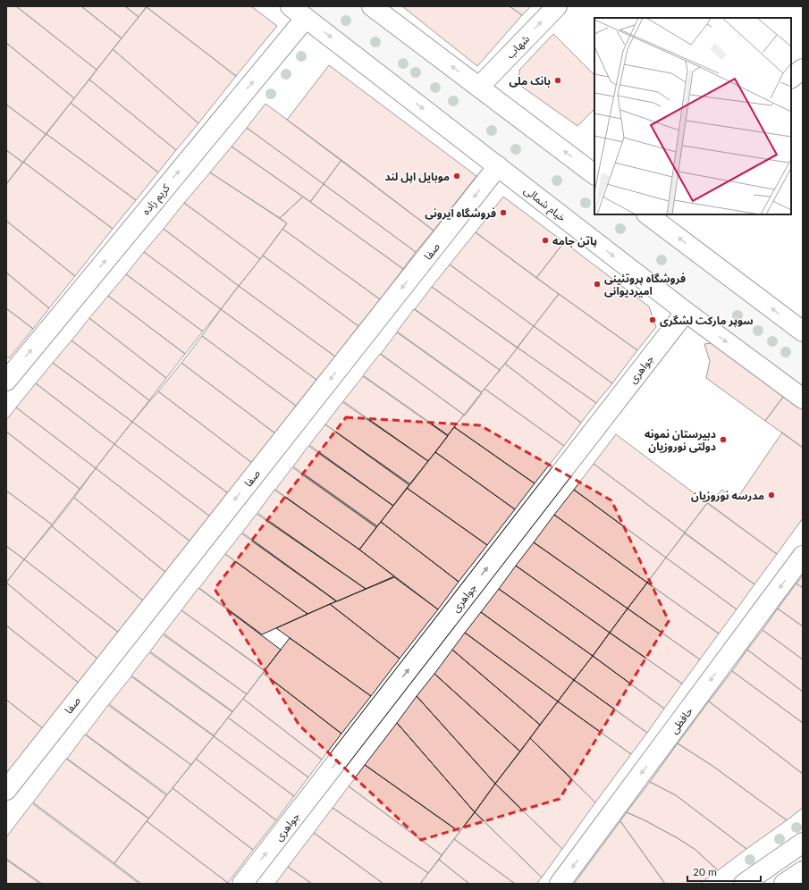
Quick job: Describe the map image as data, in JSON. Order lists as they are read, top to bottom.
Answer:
{
  "streets": {
    "street": [
      "شهاب",
      "کریم زاده",
      "خیام شمالی",
      "صفا",
      "جواهری",
      "حافظی"
    ]
  },
  "crossings": [
    ["کریم زاده", "خیام شمالی"],
    ["خیام شمالی", "صفا"],
    ["خیام شمالی", "جواهری"]
  ],
  "one_way": [
    "شهاب",
    "کریم زاده",
    "صفا",
    "جواهری",
    "حافظی"
  ],
  "places": [
    "بانک ملی",
    "موبایل اپل لند",
    "فروشگاه ایرونی",
    "پاتن جامه",
    "فروشگاه پروتئینی امیردیوانی",
    "سوپر مارکت لشگری",
    "دبیرستان نمونه دولتی نوروزیان",
    "مدرسه نوروزیان"
  ],
  "scale_bar": "20 m"
}
